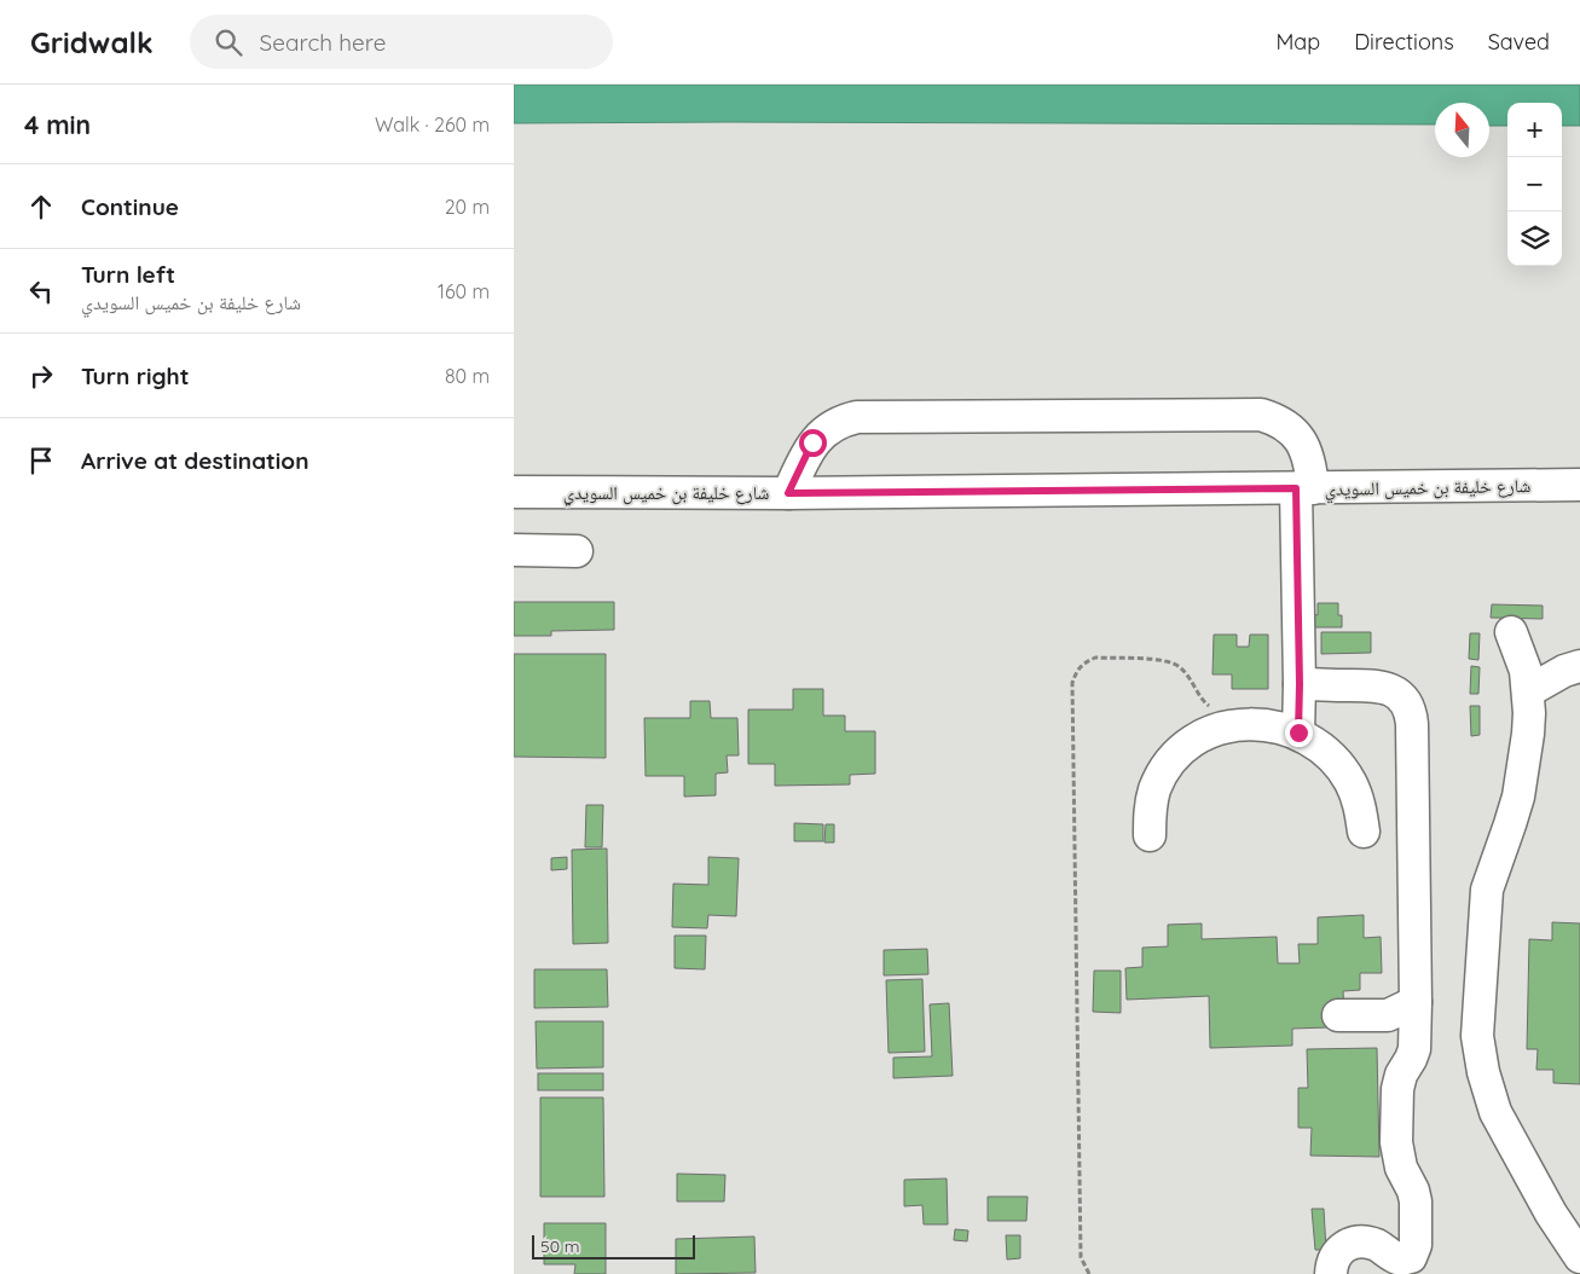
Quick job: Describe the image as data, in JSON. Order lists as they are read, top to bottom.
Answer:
{
  "streets": {
    "street": ["شارع خليفة بن خميس السويدي"]
  },
  "scale_bar": "50 m",
  "north": "top",
  "page": {
    "header": "Gridwalk",
    "search": "Search here",
    "nav": ["Map", "Directions", "Saved"],
    "heading": ["4 min", "Walk · 260 m"],
    "map_buttons": ["+", "−"],
    "list": [
      ["Continue", "20 m"],
      ["Turn left", "شارع خليفة بن خميس السويدي", "160 m"],
      ["Turn right", "80 m"],
      "Arrive at destination"
    ],
    "scale": "50 m"
  }
}
